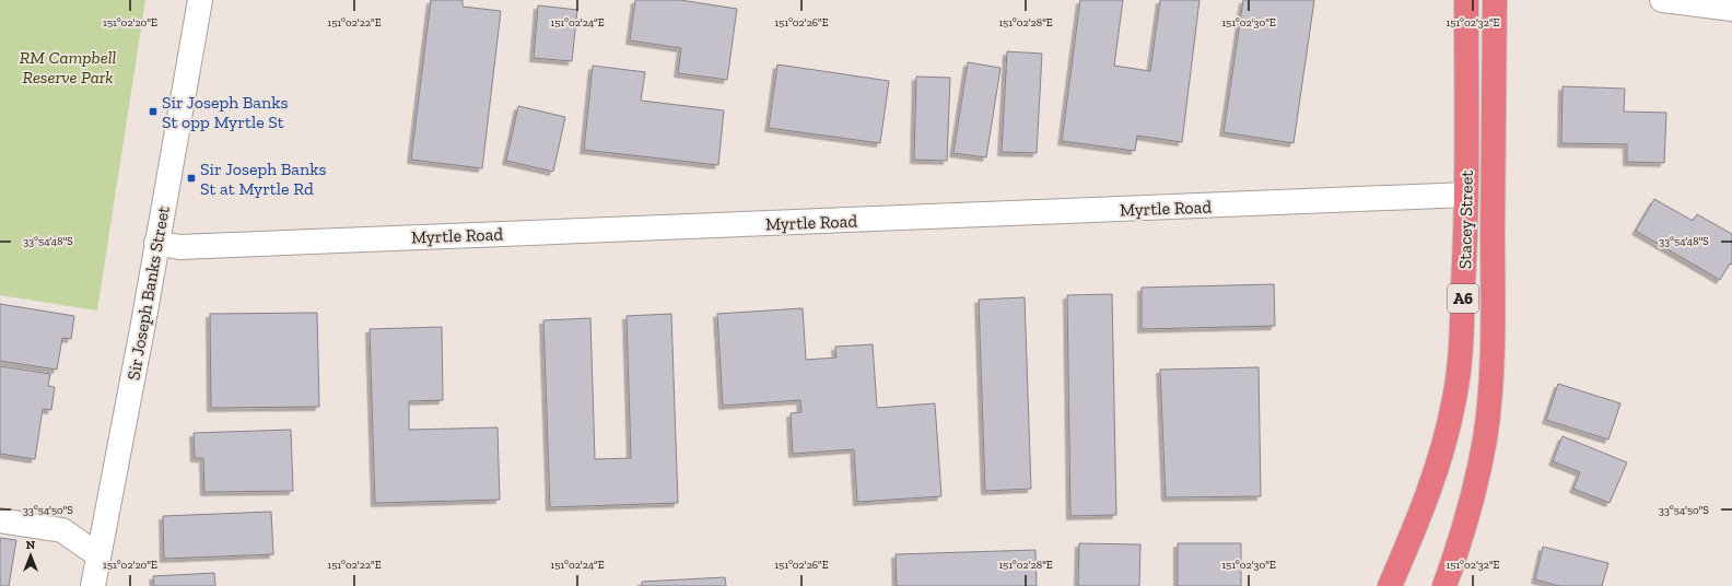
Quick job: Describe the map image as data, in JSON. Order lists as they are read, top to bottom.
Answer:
{
  "streets": {
    "highway": ["Stacey Street", "A6"],
    "street": ["Myrtle Road", "Sir Joseph Banks Street"]
  },
  "crossings": [
    ["Myrtle Road", "Stacey Street"],
    ["Myrtle Road", "Sir Joseph Banks Street"]
  ],
  "parks": ["RM Campbell Reserve Park"],
  "places": {
    "transit": ["Sir Joseph Banks St opp Myrtle St", "Sir Joseph Banks St at Myrtle Rd"]
  },
  "north": "top",
  "coordinates": [
    "151°02'20\"E",
    "151°02'22\"E",
    "151°02'24\"E",
    "151°02'26\"E",
    "151°02'28\"E",
    "151°02'30\"E",
    "151°02'32\"E",
    "33°54'48\"S",
    "33°54'50\"S"
  ]
}
